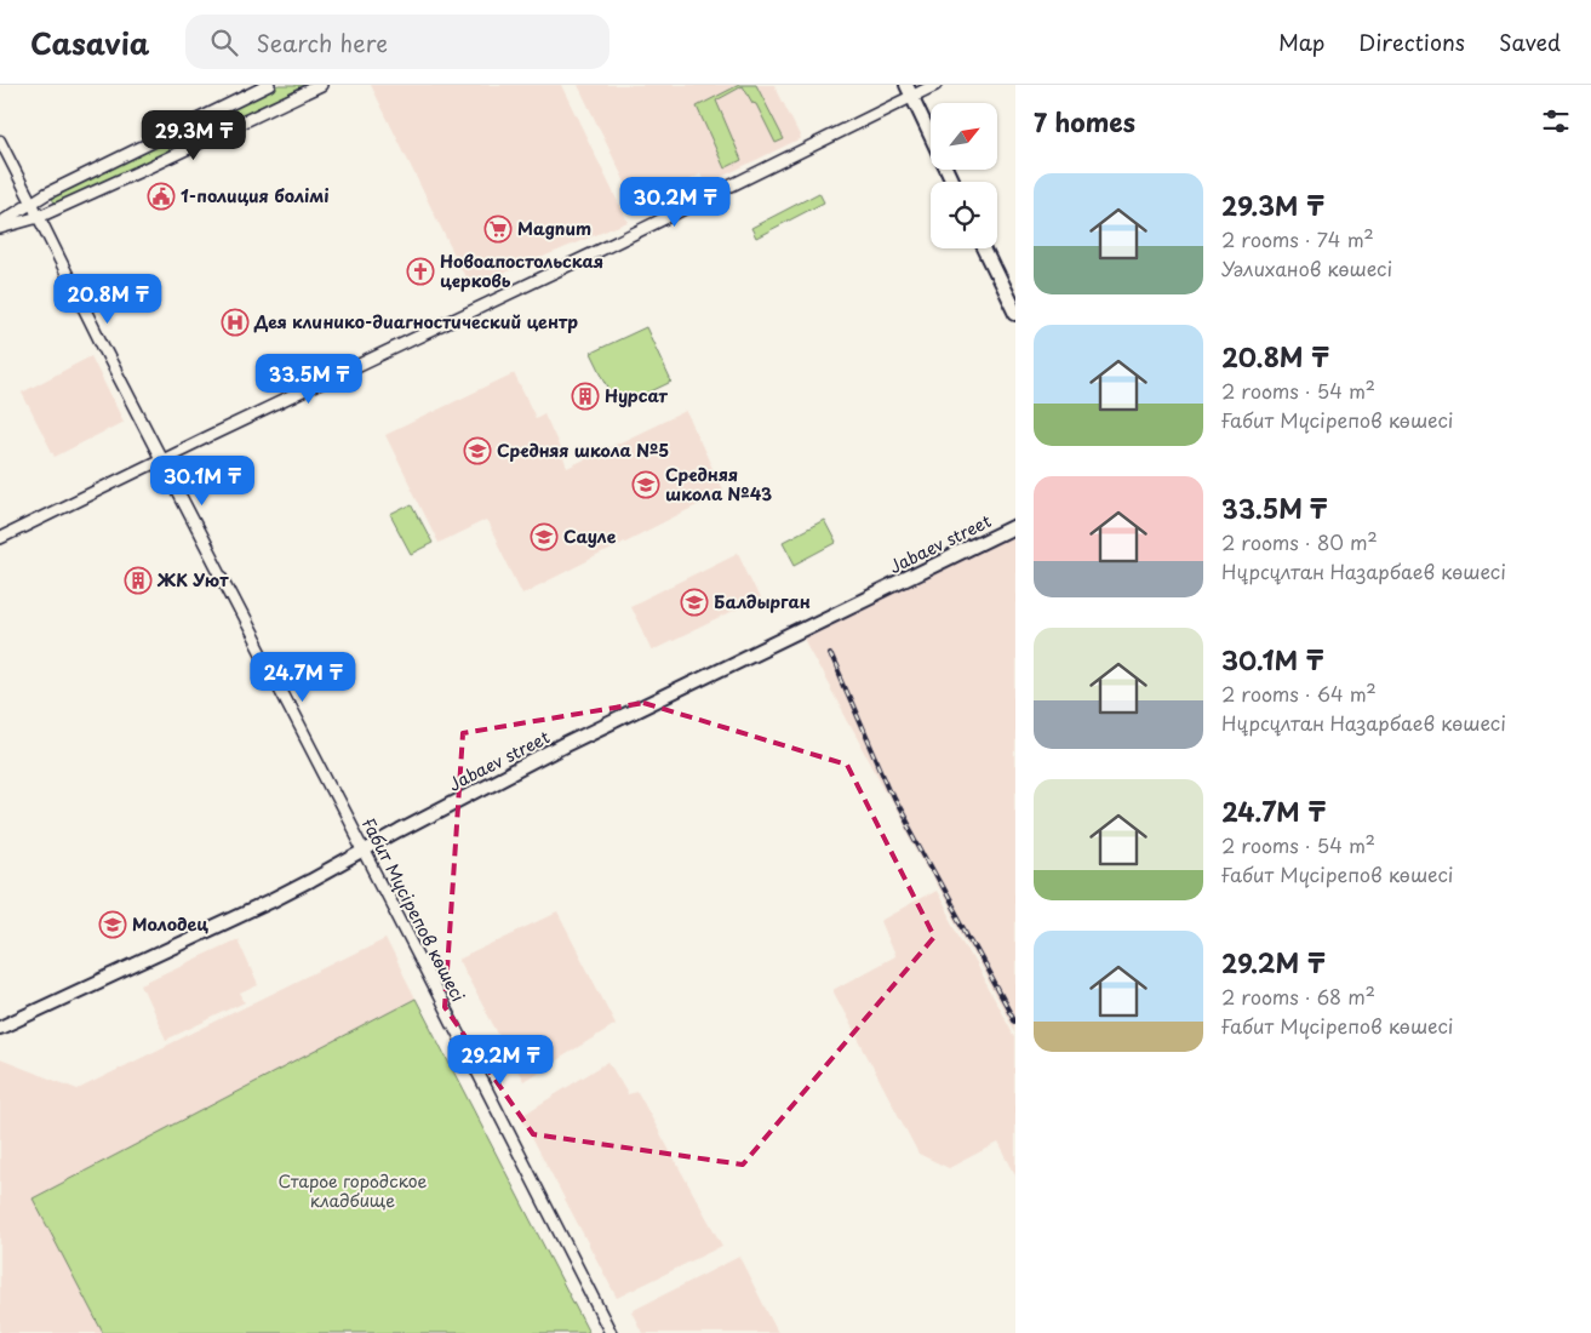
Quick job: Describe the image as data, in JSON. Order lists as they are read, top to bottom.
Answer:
{
  "streets": {
    "main road": ["Jabaev street", "Ғабит Мүсірепов көшесі"]
  },
  "crossings": [
    ["Jabaev street", "Ғабит Мүсірепов көшесі"]
  ],
  "parks": ["Старое городское кладбище"],
  "places": {
    "public building": ["1-полиция болiмi"],
    "supermarket": ["Magnum"],
    "church": ["Новоапостольская церковь"],
    "hospital": ["Дея клинико-диагностический центр"],
    "building": ["Нурсат", "ЖК Уют"],
    "school or university": [
      "Средняя школа №5",
      "Средняя школа №43",
      "Сауле",
      "Балдырган",
      "Молодец"
    ]
  },
  "north": "top right",
  "page": {
    "header": "Casavia",
    "search": "Search here",
    "nav": ["Map", "Directions", "Saved"],
    "heading": "7 homes",
    "price": [
      "29.3M ₸",
      "30.2M ₸",
      "20.8M ₸",
      "33.5M ₸",
      "30.1M ₸",
      "24.7M ₸",
      "29.2M ₸"
    ],
    "list": [
      {
        "name": "29.3M ₸",
        "note": "2 rooms · 74 m² · Уәлиханов көшесі"
      },
      {
        "name": "20.8M ₸",
        "note": "2 rooms · 54 m² · Ғабит Мүсірепов көшесі"
      },
      {
        "name": "33.5M ₸",
        "note": "2 rooms · 80 m² · Нұрсұлтан Назарбаев көшесі"
      },
      {
        "name": "30.1M ₸",
        "note": "2 rooms · 64 m² · Нұрсұлтан Назарбаев көшесі"
      },
      {
        "name": "24.7M ₸",
        "note": "2 rooms · 54 m² · Ғабит Мүсірепов көшесі"
      },
      {
        "name": "29.2M ₸",
        "note": "2 rooms · 68 m² · Ғабит Мүсірепов көшесі"
      }
    ]
  }
}
